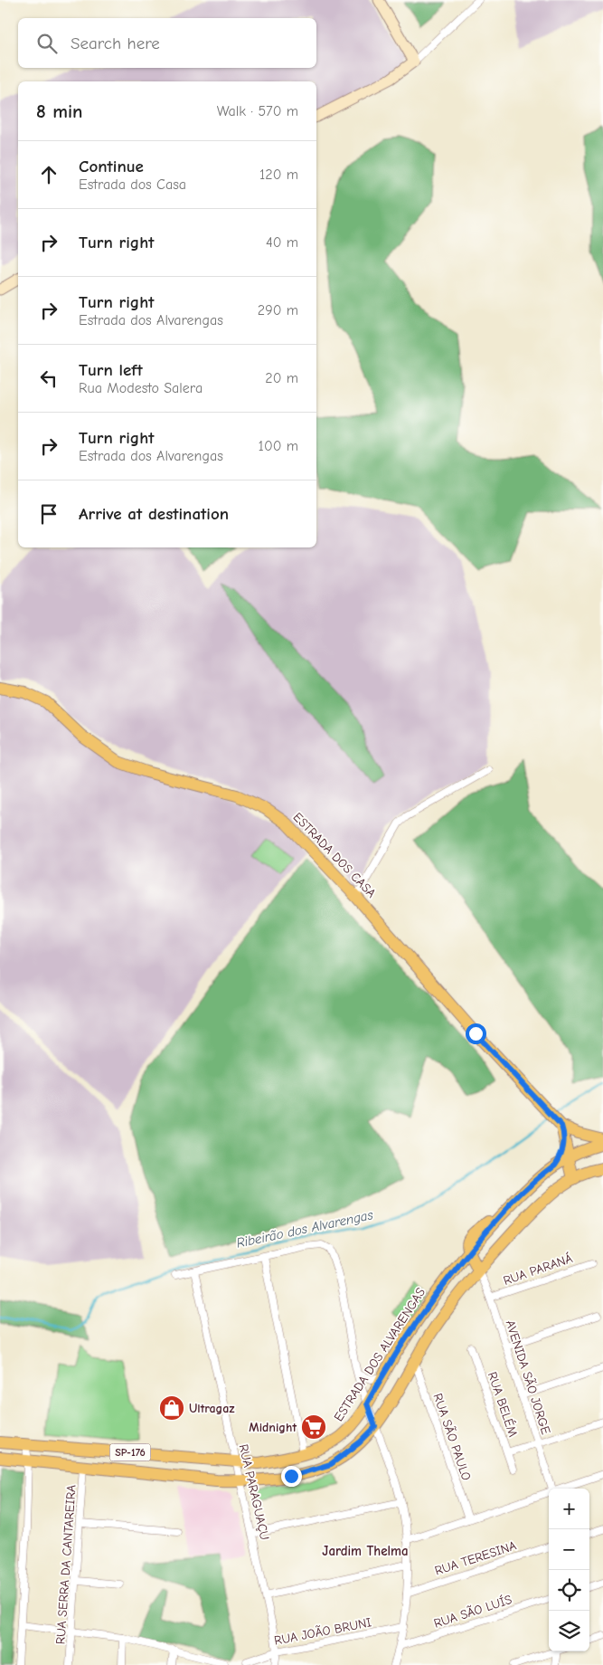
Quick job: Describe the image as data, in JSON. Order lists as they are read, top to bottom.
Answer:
{
  "streets": {
    "main road": ["ESTRADA DOS CASA", "ESTRADA DOS ALVARENGAS", "SP-176"],
    "street": [
      "RUA PARANÁ",
      "AVENIDA SÃO JORGE",
      "RUA BELÉM",
      "RUA SÃO PAULO",
      "RUA PARAGUAÇU",
      "RUA TERESINA",
      "RUA SERRA DA CANTAREIRA",
      "RUA SÃO LUÍS",
      "RUA JOÃO BRUNI"
    ]
  },
  "crossings": [
    ["RUA PARANÁ", "AVENIDA SÃO JORGE"],
    ["ESTRADA DOS ALVARENGAS", "RUA PARAGUAÇU"],
    ["AVENIDA SÃO JORGE", "SP-176"],
    ["RUA SÃO PAULO", "SP-176"],
    ["SP-176", "RUA PARAGUAÇU"],
    ["SP-176", "RUA SERRA DA CANTAREIRA"],
    ["RUA PARAGUAÇU", "RUA JOÃO BRUNI"]
  ],
  "districts": ["Jardim Thelma"],
  "water": ["Ribeirão dos Alvarengas"],
  "places": {
    "shop": ["Ultragaz"],
    "supermarket": ["Midnight"]
  },
  "page": {
    "search": "Search here",
    "heading": ["8 min", "Walk · 570 m"],
    "list": [
      ["Continue", "Estrada dos Casa", "120 m"],
      ["Turn right", "40 m"],
      ["Turn right", "Estrada dos Alvarengas", "290 m"],
      ["Turn left", "Rua Modesto Salera", "20 m"],
      ["Turn right", "Estrada dos Alvarengas", "100 m"],
      "Arrive at destination"
    ],
    "map_buttons": ["+", "−"]
  }
}
